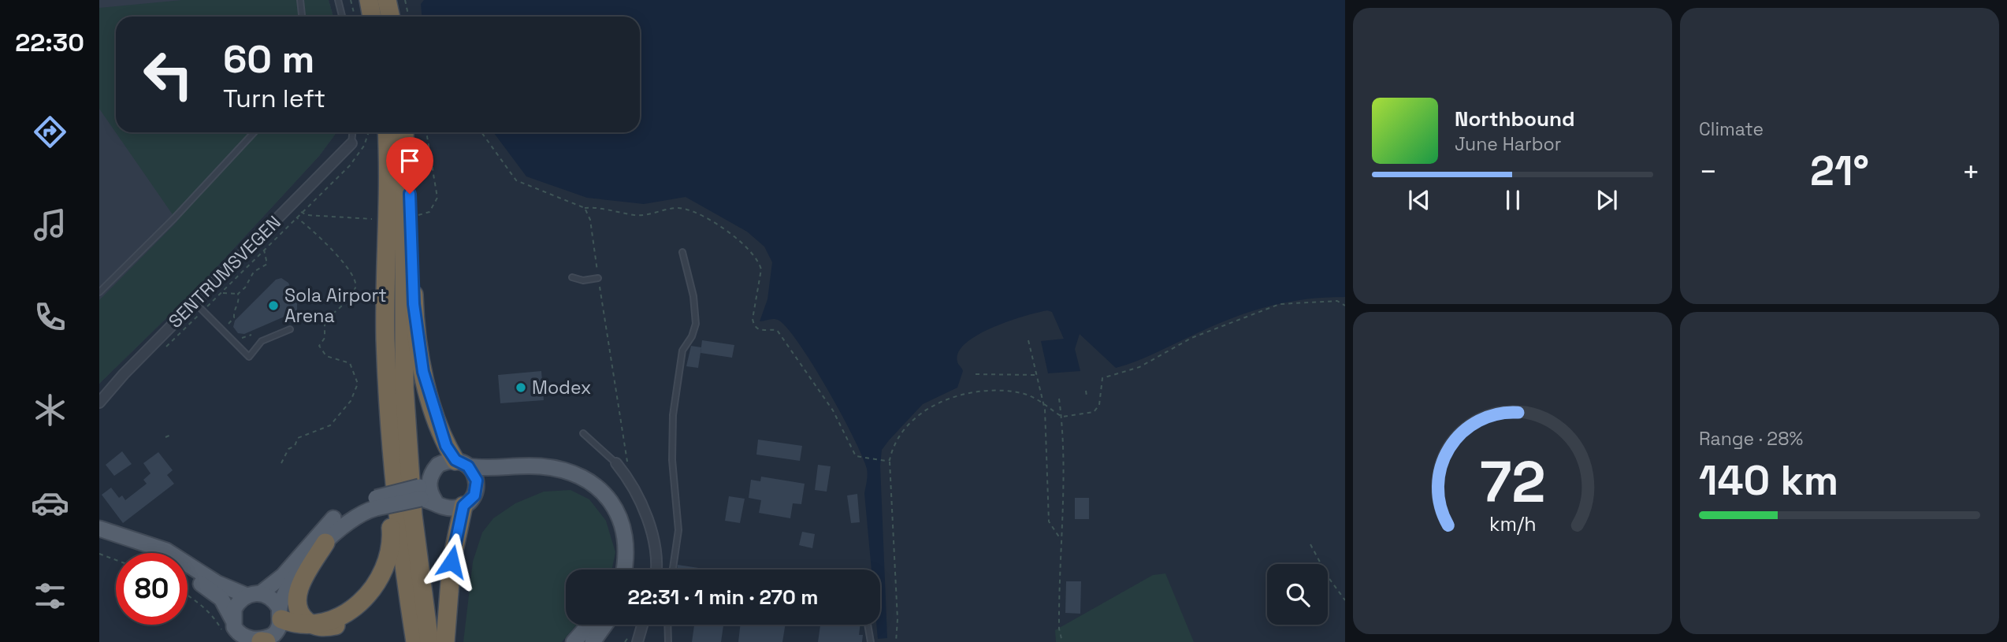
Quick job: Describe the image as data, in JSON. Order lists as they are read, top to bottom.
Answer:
{
  "streets": {
    "street": ["SENTRUMSVEGEN"]
  },
  "places": ["Sola Airport Arena", "Modex"],
  "page": {
    "tabs": "22:30",
    "tile": [
      "Climate",
      ["Range · 28%", "140 km"]
    ],
    "turn": ["60 m", "Turn left"],
    "song": ["Northbound", "June Harbor"],
    "heat": ["−", "21°", "+"],
    "limit": "80",
    "trip": "22:31 · 1 min · 270 m",
    "gauge": ["72", "km/h"]
  }
}
